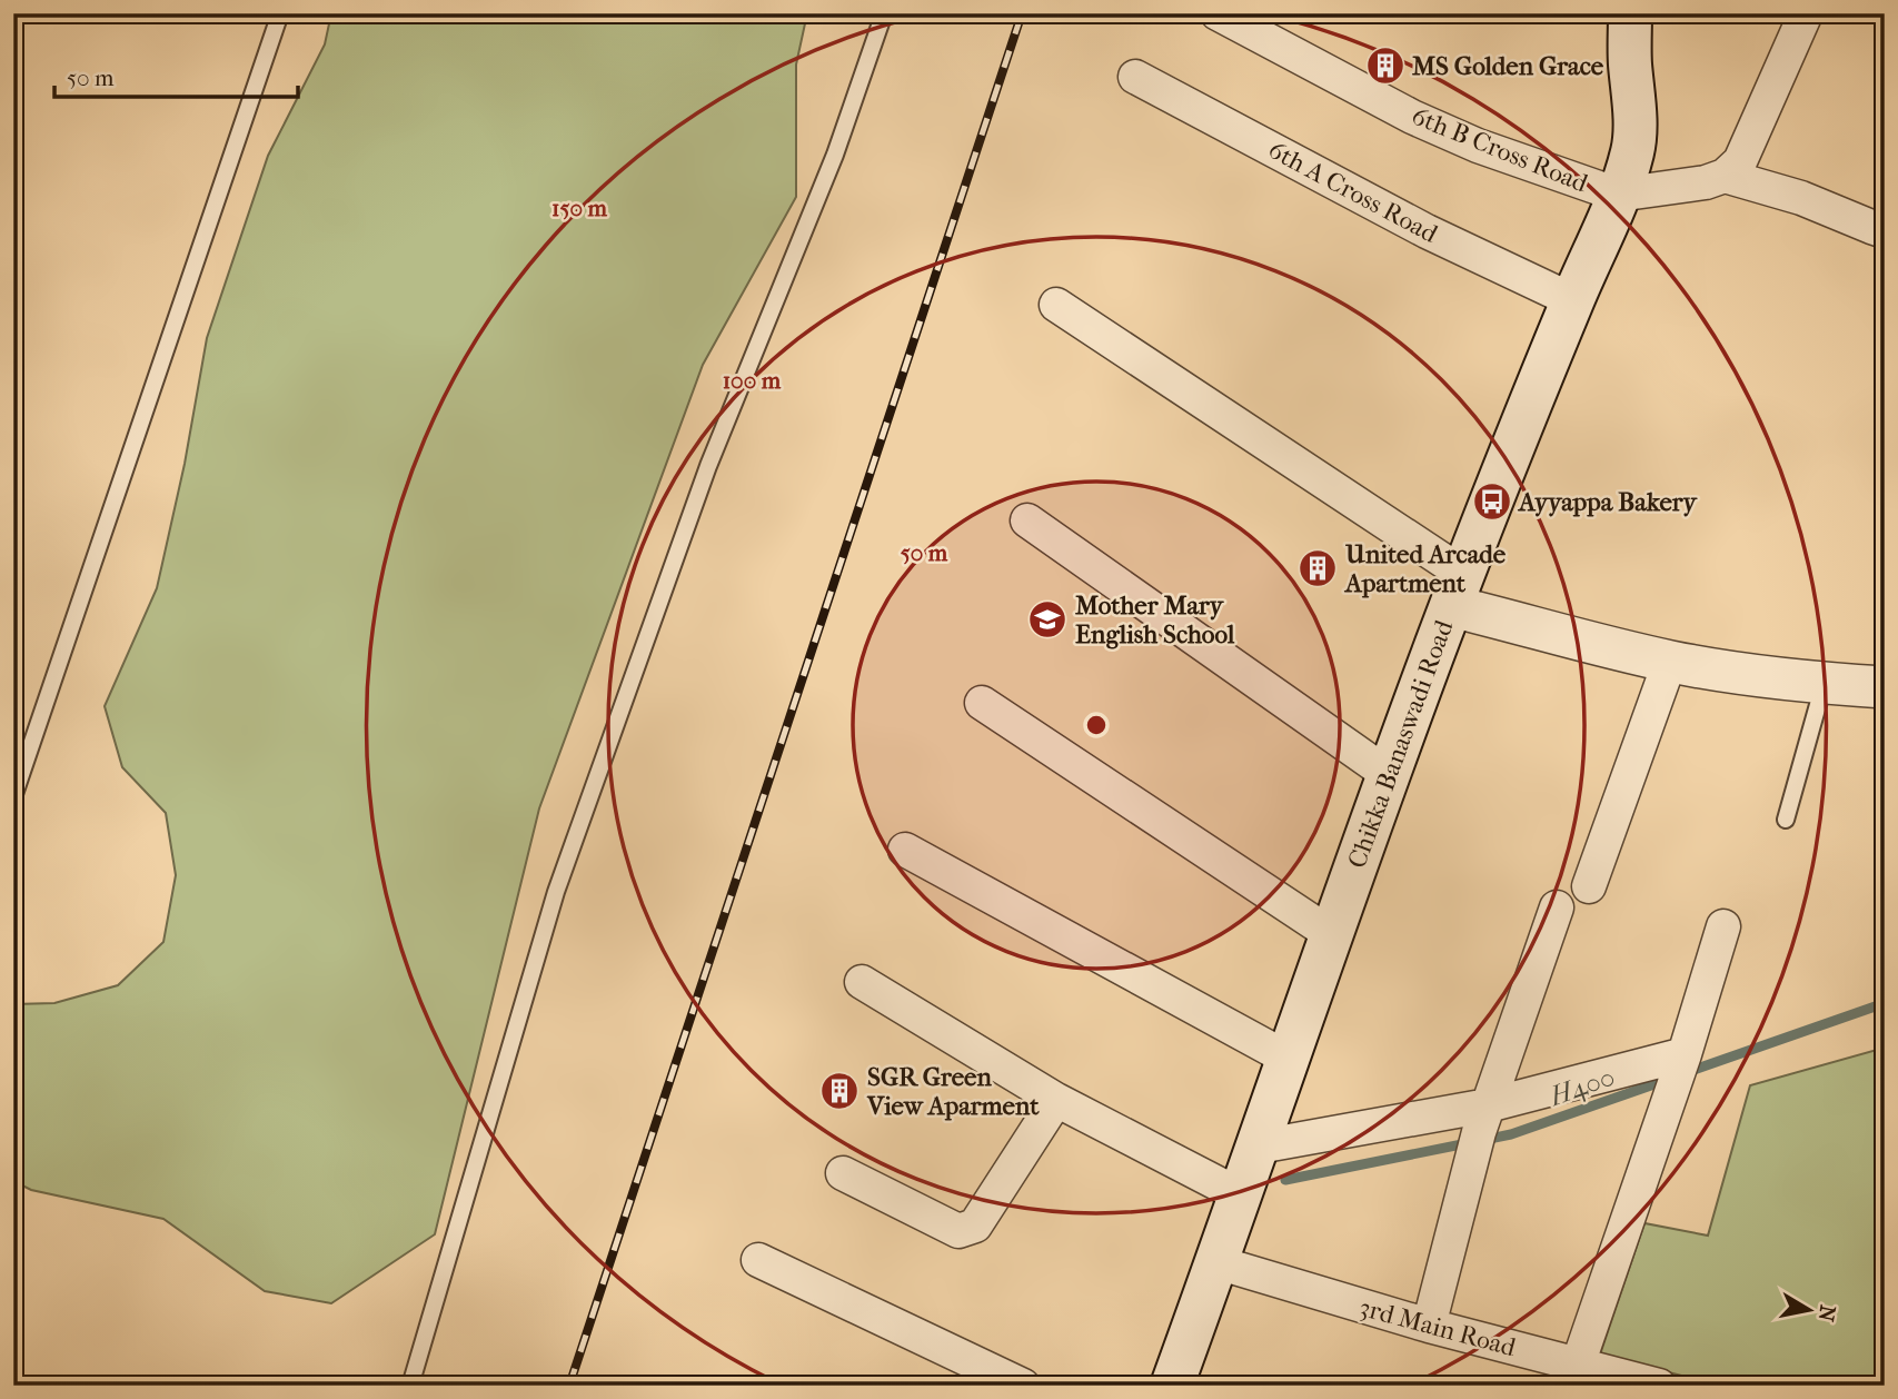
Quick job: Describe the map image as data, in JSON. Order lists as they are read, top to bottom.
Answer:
{
  "streets": {
    "main road": ["Chikka Banaswadi Road"],
    "street": ["6th B Cross Road", "6th A Cross Road", "3rd Main Road"]
  },
  "crossings": [
    ["6th B Cross Road", "Chikka Banaswadi Road"],
    ["6th A Cross Road", "Chikka Banaswadi Road"],
    ["Chikka Banaswadi Road", "3rd Main Road"]
  ],
  "water": ["H400"],
  "places": {
    "building": ["MS Golden Grace", "United Arcade Apartment", "SGR Green View Aparment"],
    "bus stop": ["Ayyappa Bakery"],
    "school or university": ["Mother Mary English School"]
  },
  "scale_bar": "50 m",
  "north": "right",
  "rings": ["150 m", "100 m", "50 m"]
}
